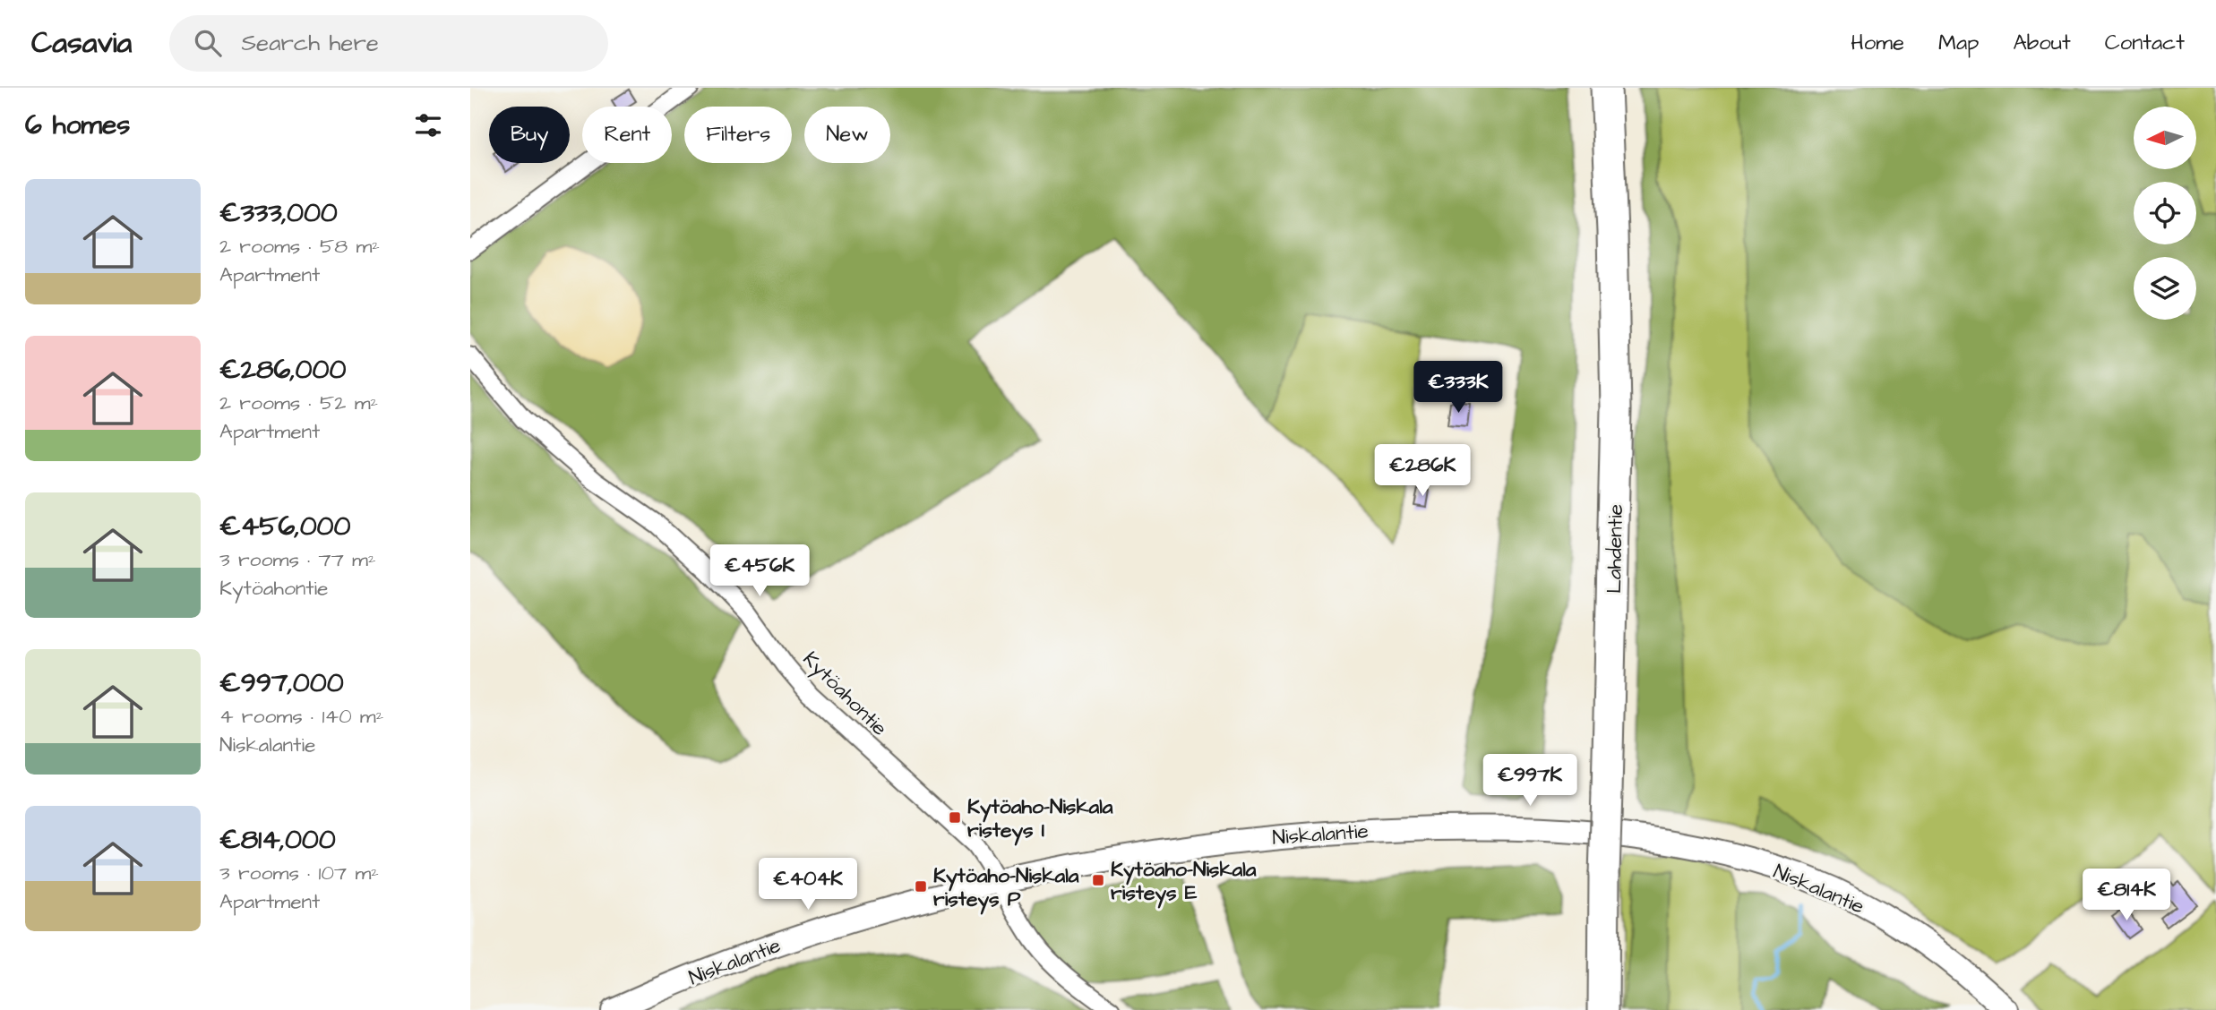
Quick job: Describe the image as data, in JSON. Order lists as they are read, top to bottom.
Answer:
{
  "streets": {
    "highway": ["Lahdentie"],
    "street": ["Kytöahontie", "Niskalantie"]
  },
  "crossings": [
    ["Kytöahontie", "Niskalantie"]
  ],
  "places": {
    "transit": ["Kytöaho-Niskala risteys I", "Kytöaho-Niskala risteys E", "Kytöaho-Niskala risteys P"]
  },
  "north": "left",
  "page": {
    "header": "Casavia",
    "search": "Search here",
    "nav": [
      "Home",
      "Map",
      "About",
      "Contact"
    ],
    "heading": "6 homes",
    "chip": [
      "Buy",
      "Rent",
      "Filters",
      "New"
    ],
    "list": [
      {
        "name": "€333,000",
        "note": "2 rooms · 58 m² · Apartment"
      },
      {
        "name": "€286,000",
        "note": "2 rooms · 52 m² · Apartment"
      },
      {
        "name": "€456,000",
        "note": "3 rooms · 77 m² · Kytöahontie"
      },
      {
        "name": "€997,000",
        "note": "4 rooms · 140 m² · Niskalantie"
      },
      {
        "name": "€814,000",
        "note": "3 rooms · 107 m² · Apartment"
      }
    ],
    "price": [
      "€333K",
      "€286K",
      "€456K",
      "€997K",
      "€404K",
      "€814K"
    ]
  }
}
